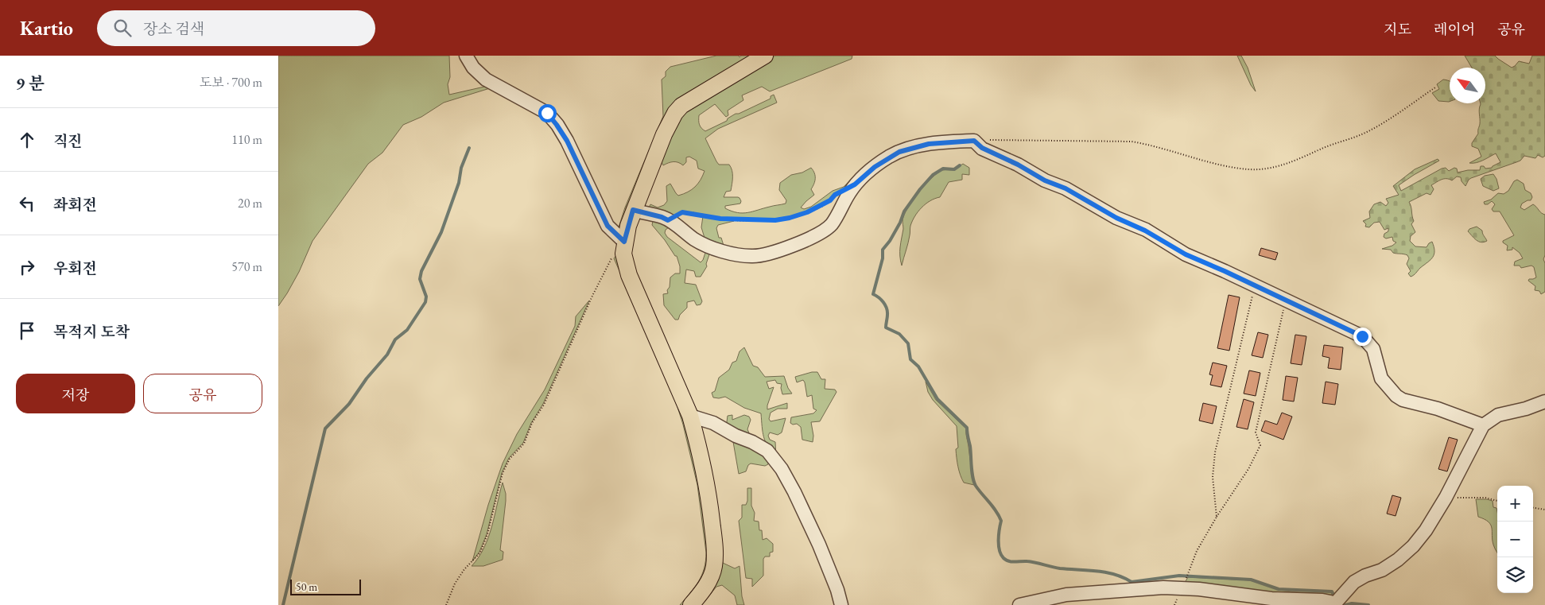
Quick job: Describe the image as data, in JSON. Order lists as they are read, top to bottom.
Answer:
{
  "scale_bar": "50 m",
  "north": "top left",
  "page": {
    "header": "Kartio",
    "search": "장소 검색",
    "nav": ["지도", "레이어", "공유"],
    "heading": ["9 분", "도보 · 700 m"],
    "list": [
      ["직진", "110 m"],
      ["좌회전", "20 m"],
      ["우회전", "570 m"],
      "목적지 도착"
    ],
    "buttons": ["저장", "공유"],
    "map_buttons": ["+", "−"],
    "scale": "50 m"
  }
}
